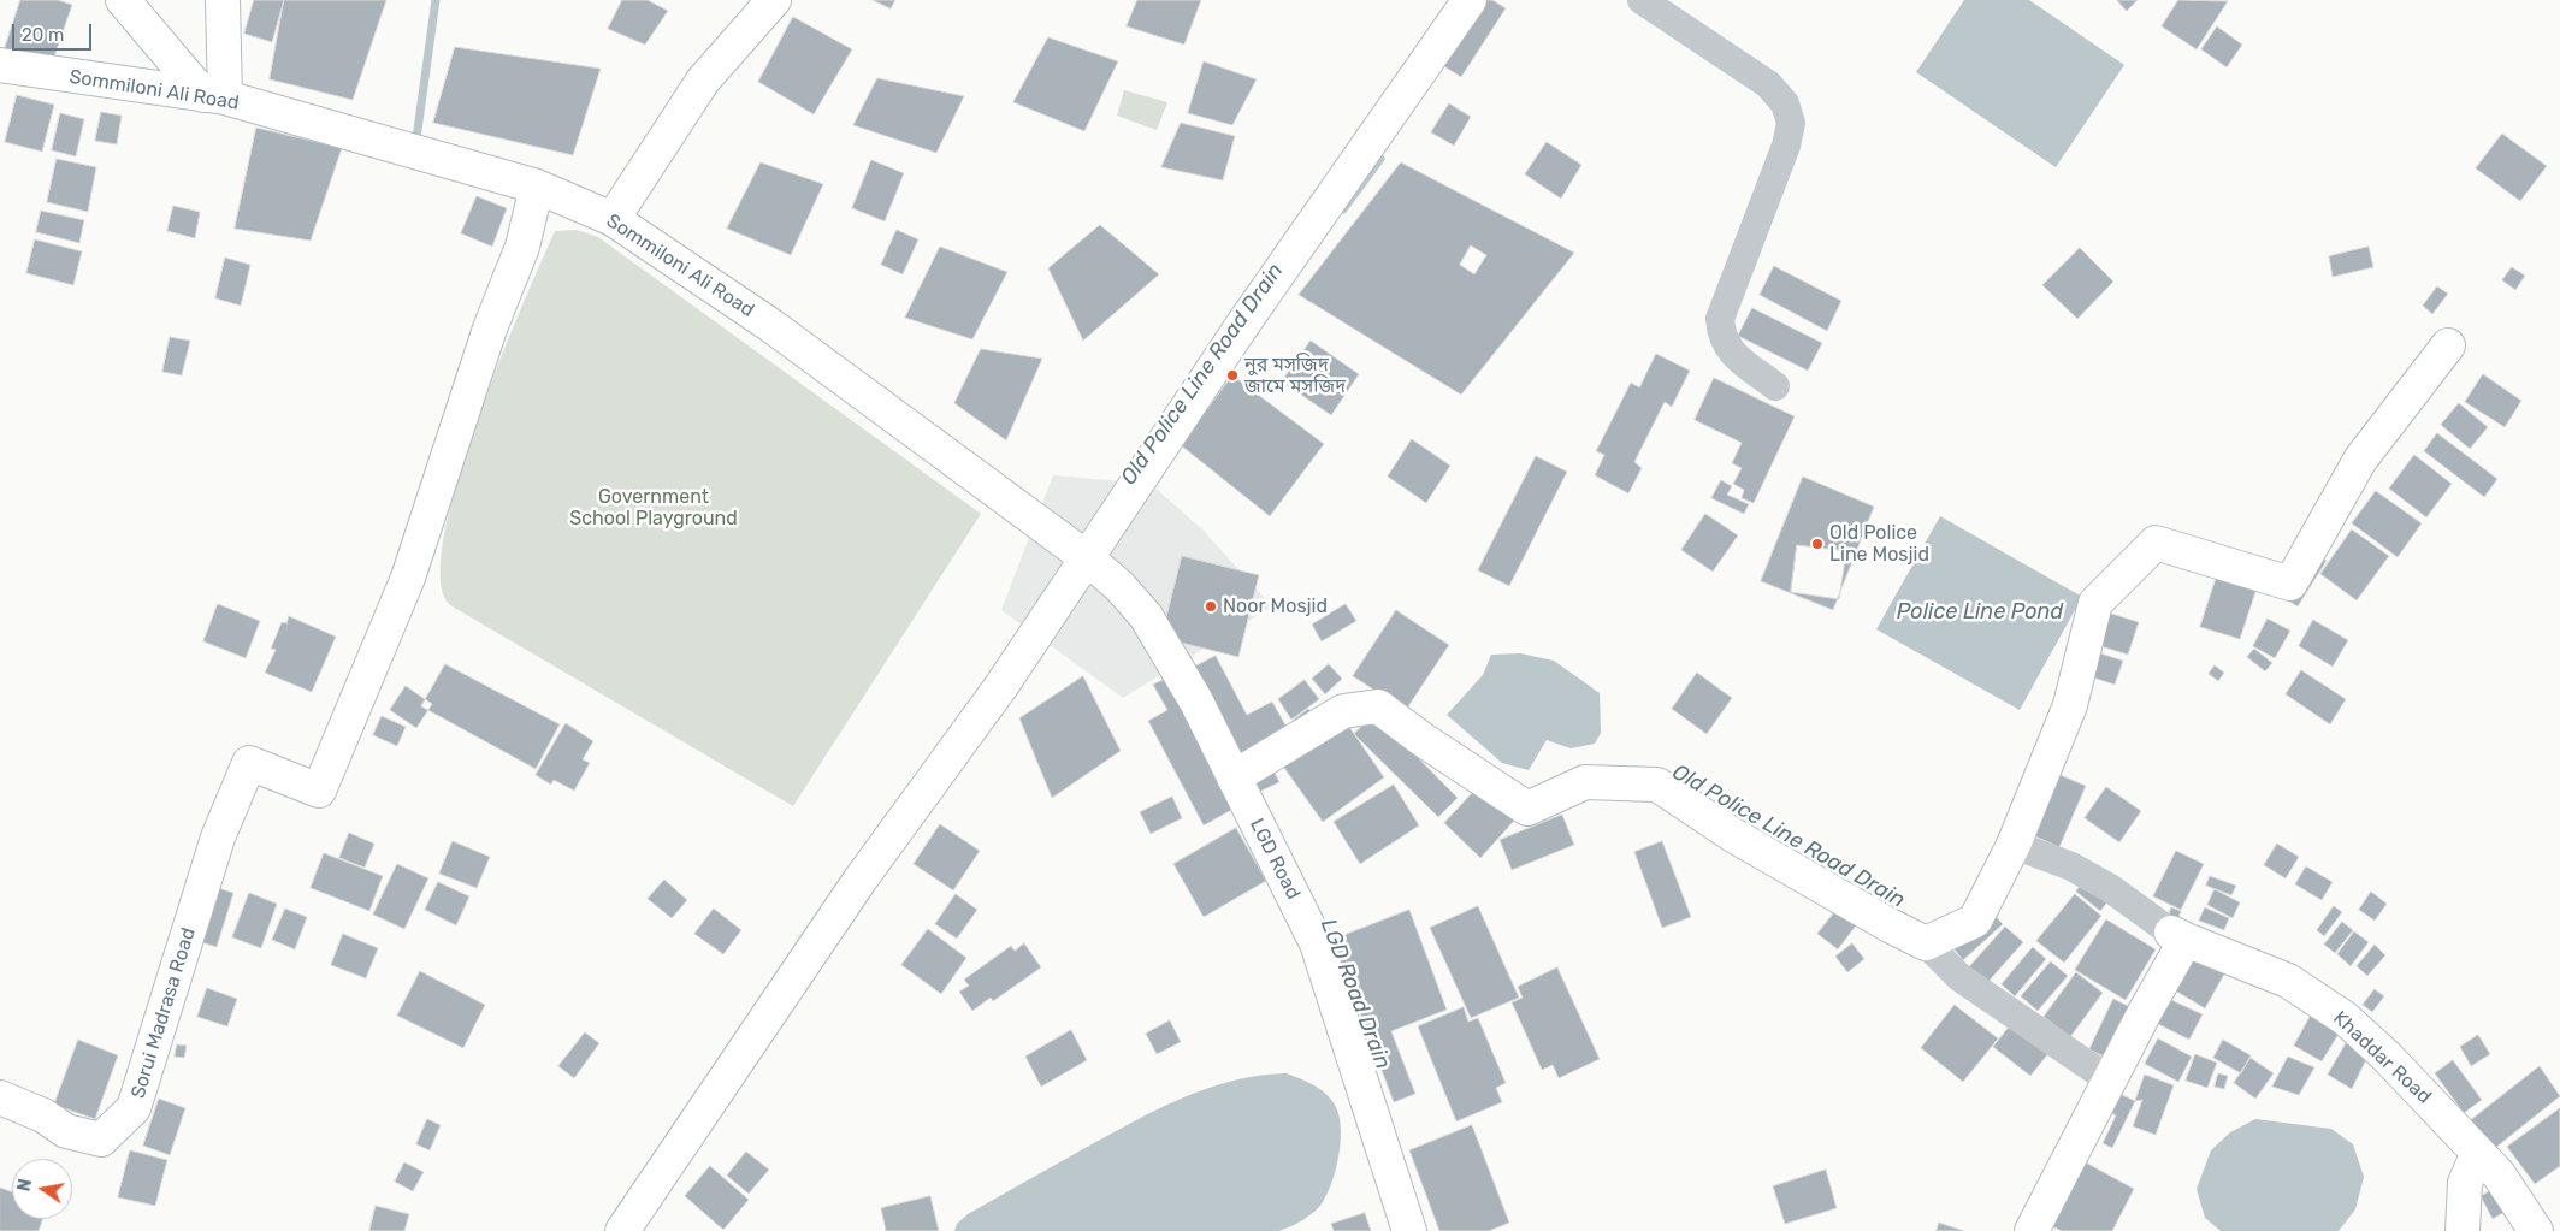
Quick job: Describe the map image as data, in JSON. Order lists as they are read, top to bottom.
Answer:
{
  "streets": {
    "street": [
      "Sommiloni Ali Road",
      "LGD Road",
      "Sorui Madrasa Road",
      "Khaddar Road"
    ]
  },
  "crossings": [
    ["Sommiloni Ali Road", "LGD Road"],
    ["Sommiloni Ali Road", "Sorui Madrasa Road"]
  ],
  "water": ["Old Police Line Road Drain", "Police Line Pond", "LGD Road Drain"],
  "parks": ["Government School Playground"],
  "places": ["নুর মসজিদ জামে মসজিদ", "Old Police Line Mosjid", "Noor Mosjid"],
  "scale_bar": "20 m",
  "north": "left"
}
